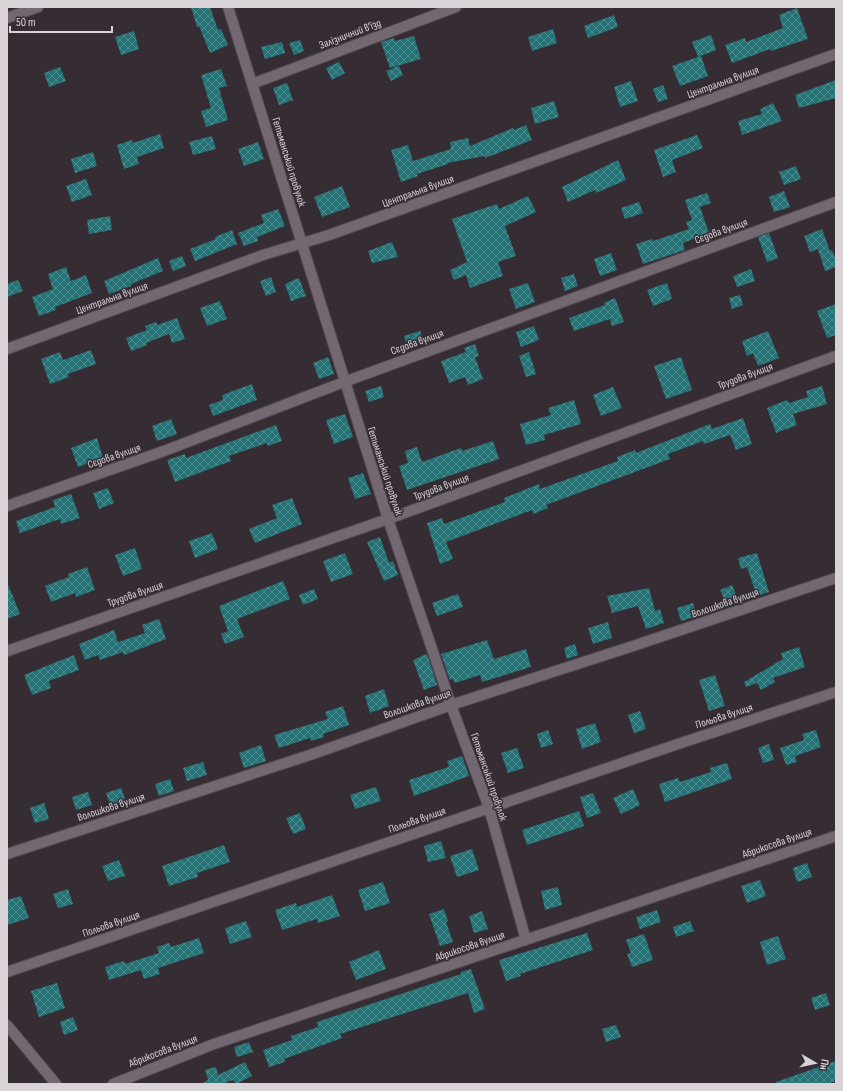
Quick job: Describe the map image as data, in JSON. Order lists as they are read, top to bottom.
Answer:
{
  "streets": {
    "street": [
      "Залізничний в’їзд",
      "Центральна вулиця",
      "Гетьманський провулок",
      "Сєдова вулиця",
      "Трудова вулиця",
      "Волошкова вулиця",
      "Польова вулиця",
      "Абрикосова вулиця"
    ]
  },
  "crossings": [
    ["Залізничний в’їзд", "Гетьманський провулок"],
    ["Центральна вулиця", "Гетьманський провулок"],
    ["Гетьманський провулок", "Сєдова вулиця"],
    ["Гетьманський провулок", "Трудова вулиця"],
    ["Гетьманський провулок", "Волошкова вулиця"],
    ["Гетьманський провулок", "Польова вулиця"],
    ["Гетьманський провулок", "Абрикосова вулиця"]
  ],
  "scale_bar": "50 m",
  "north": "right"
}
